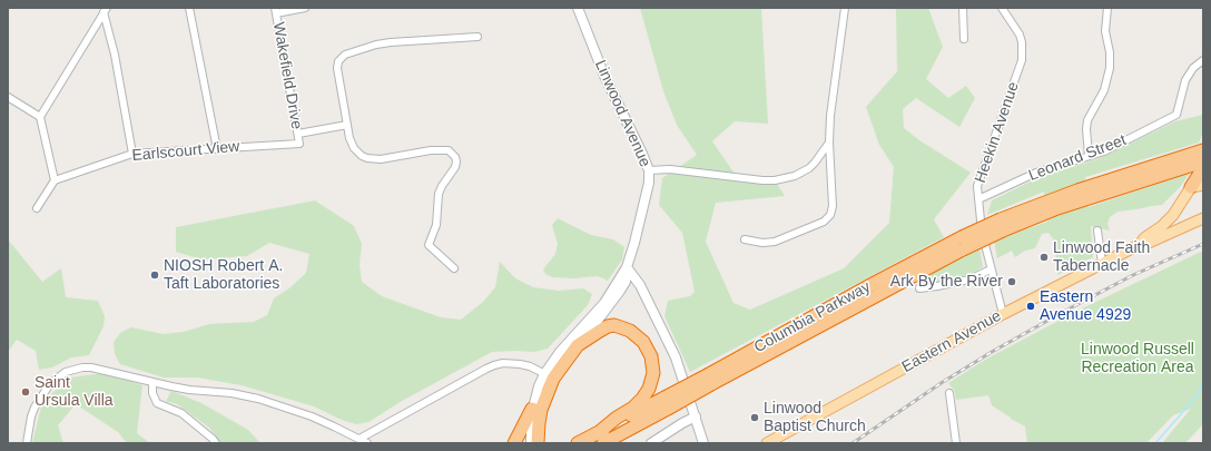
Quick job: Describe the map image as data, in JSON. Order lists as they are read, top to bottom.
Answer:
{
  "streets": {
    "highway": ["Columbia Parkway"],
    "main road": ["Linwood Avenue", "Eastern Avenue"],
    "street": [
      "Wakefield Drive",
      "Heekin Avenue",
      "Earlscourt View",
      "Leonard Street"
    ]
  },
  "crossings": [
    ["Wakefield Drive", "Earlscourt View"],
    ["Heekin Avenue", "Leonard Street"],
    ["Heekin Avenue", "Eastern Avenue"]
  ],
  "parks": ["Linwood Russell Recreation Area"],
  "places": [
    "Linwood Faith Tabernacle",
    "NIOSH Robert A. Taft Laboratories",
    "Ark By the River",
    "Eastern Avenue 4929",
    "Saint Ursula Villa",
    "Linwood Baptist Church"
  ]
}
